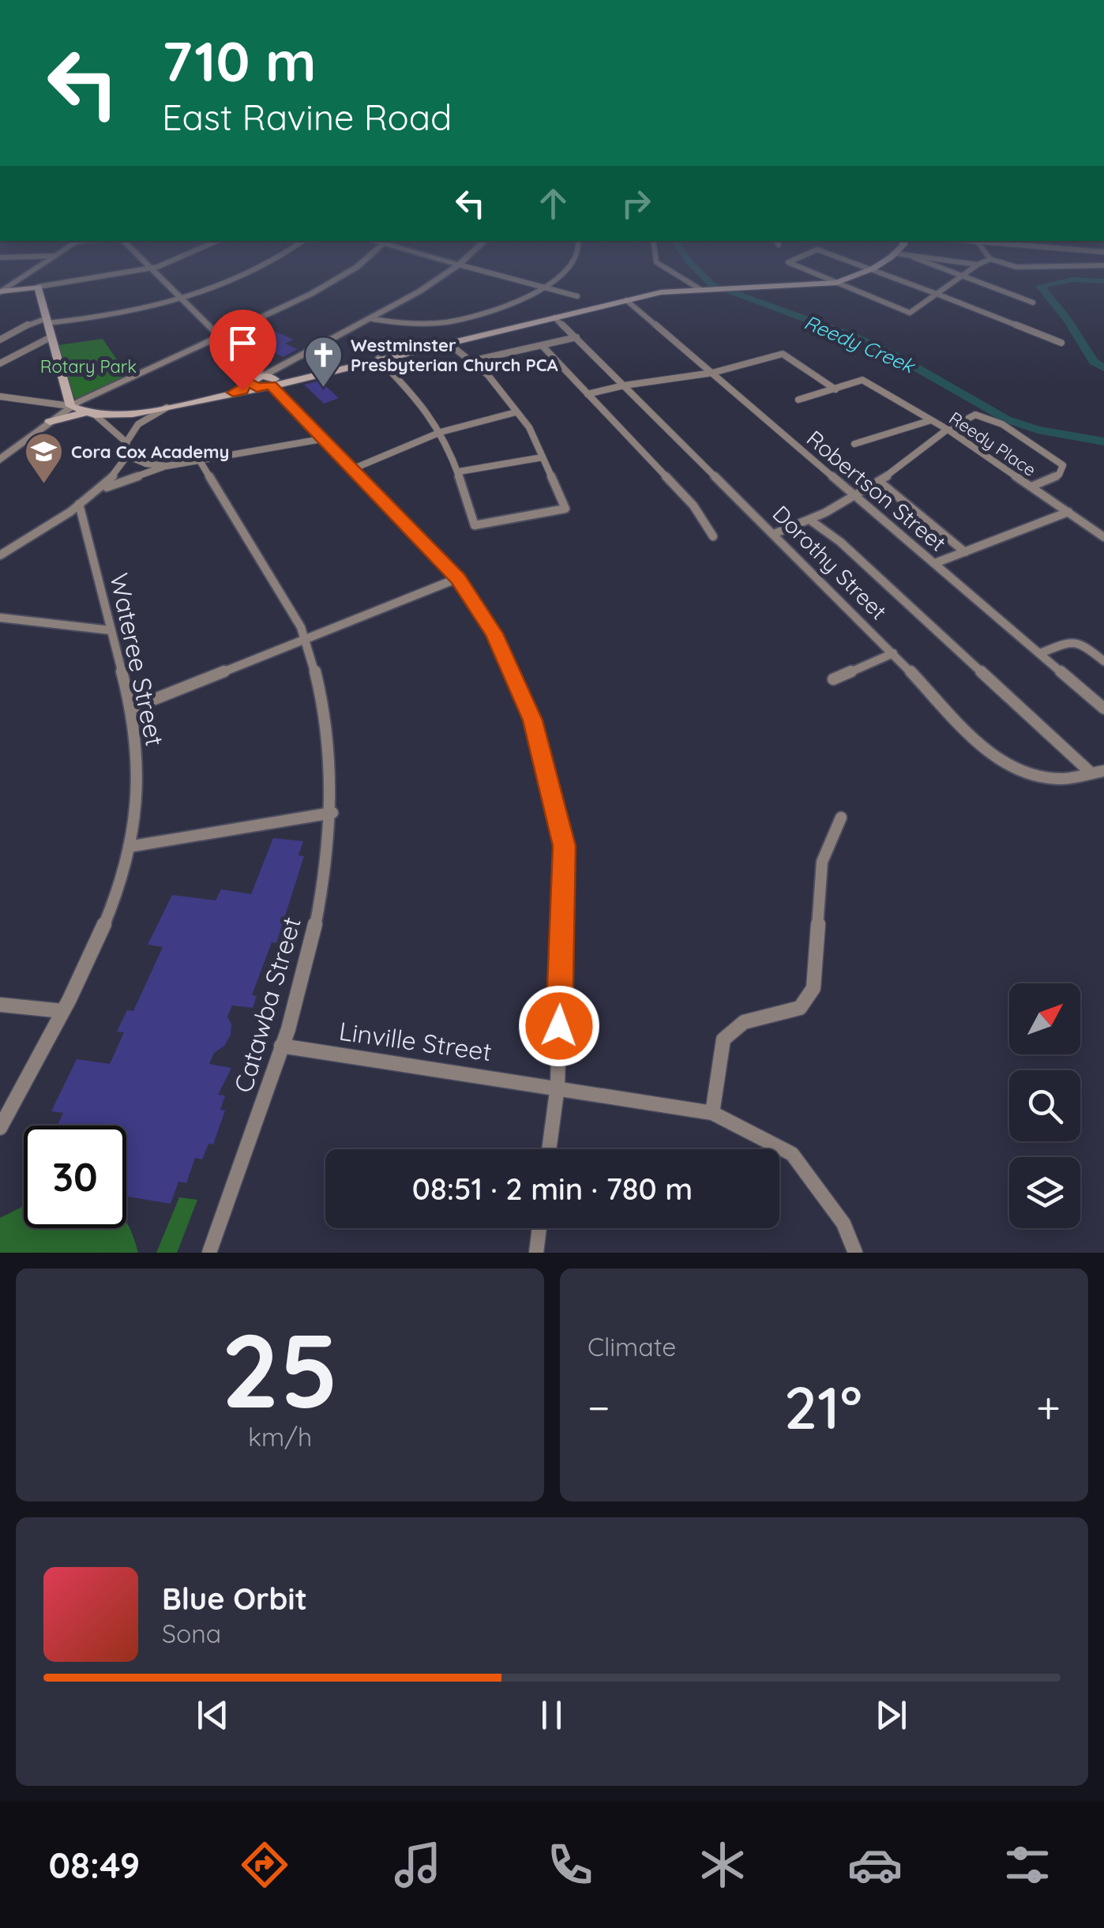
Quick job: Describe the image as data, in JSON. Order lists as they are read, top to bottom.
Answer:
{
  "streets": {
    "street": [
      "Reedy Place",
      "Robertson Street",
      "Dorothy Street",
      "Wateree Street",
      "Catawba Street",
      "Linville Street"
    ]
  },
  "crossings": [
    ["Catawba Street", "Linville Street"]
  ],
  "water": ["Reedy Creek"],
  "parks": ["Rotary Park"],
  "places": {
    "church": ["Westminster Presbyterian Church PCA"],
    "school or university": ["Cora Cox Academy"]
  },
  "north": "top right",
  "page": {
    "turn": ["710 m", "East Ravine Road"],
    "limit": "30",
    "trip": "08:51 · 2 min · 780 m",
    "tile": [
      ["25", "km/h"],
      "Climate"
    ],
    "heat": ["−", "21°", "+"],
    "song": ["Blue Orbit", "Sona"],
    "tabs": "08:49"
  }
}
